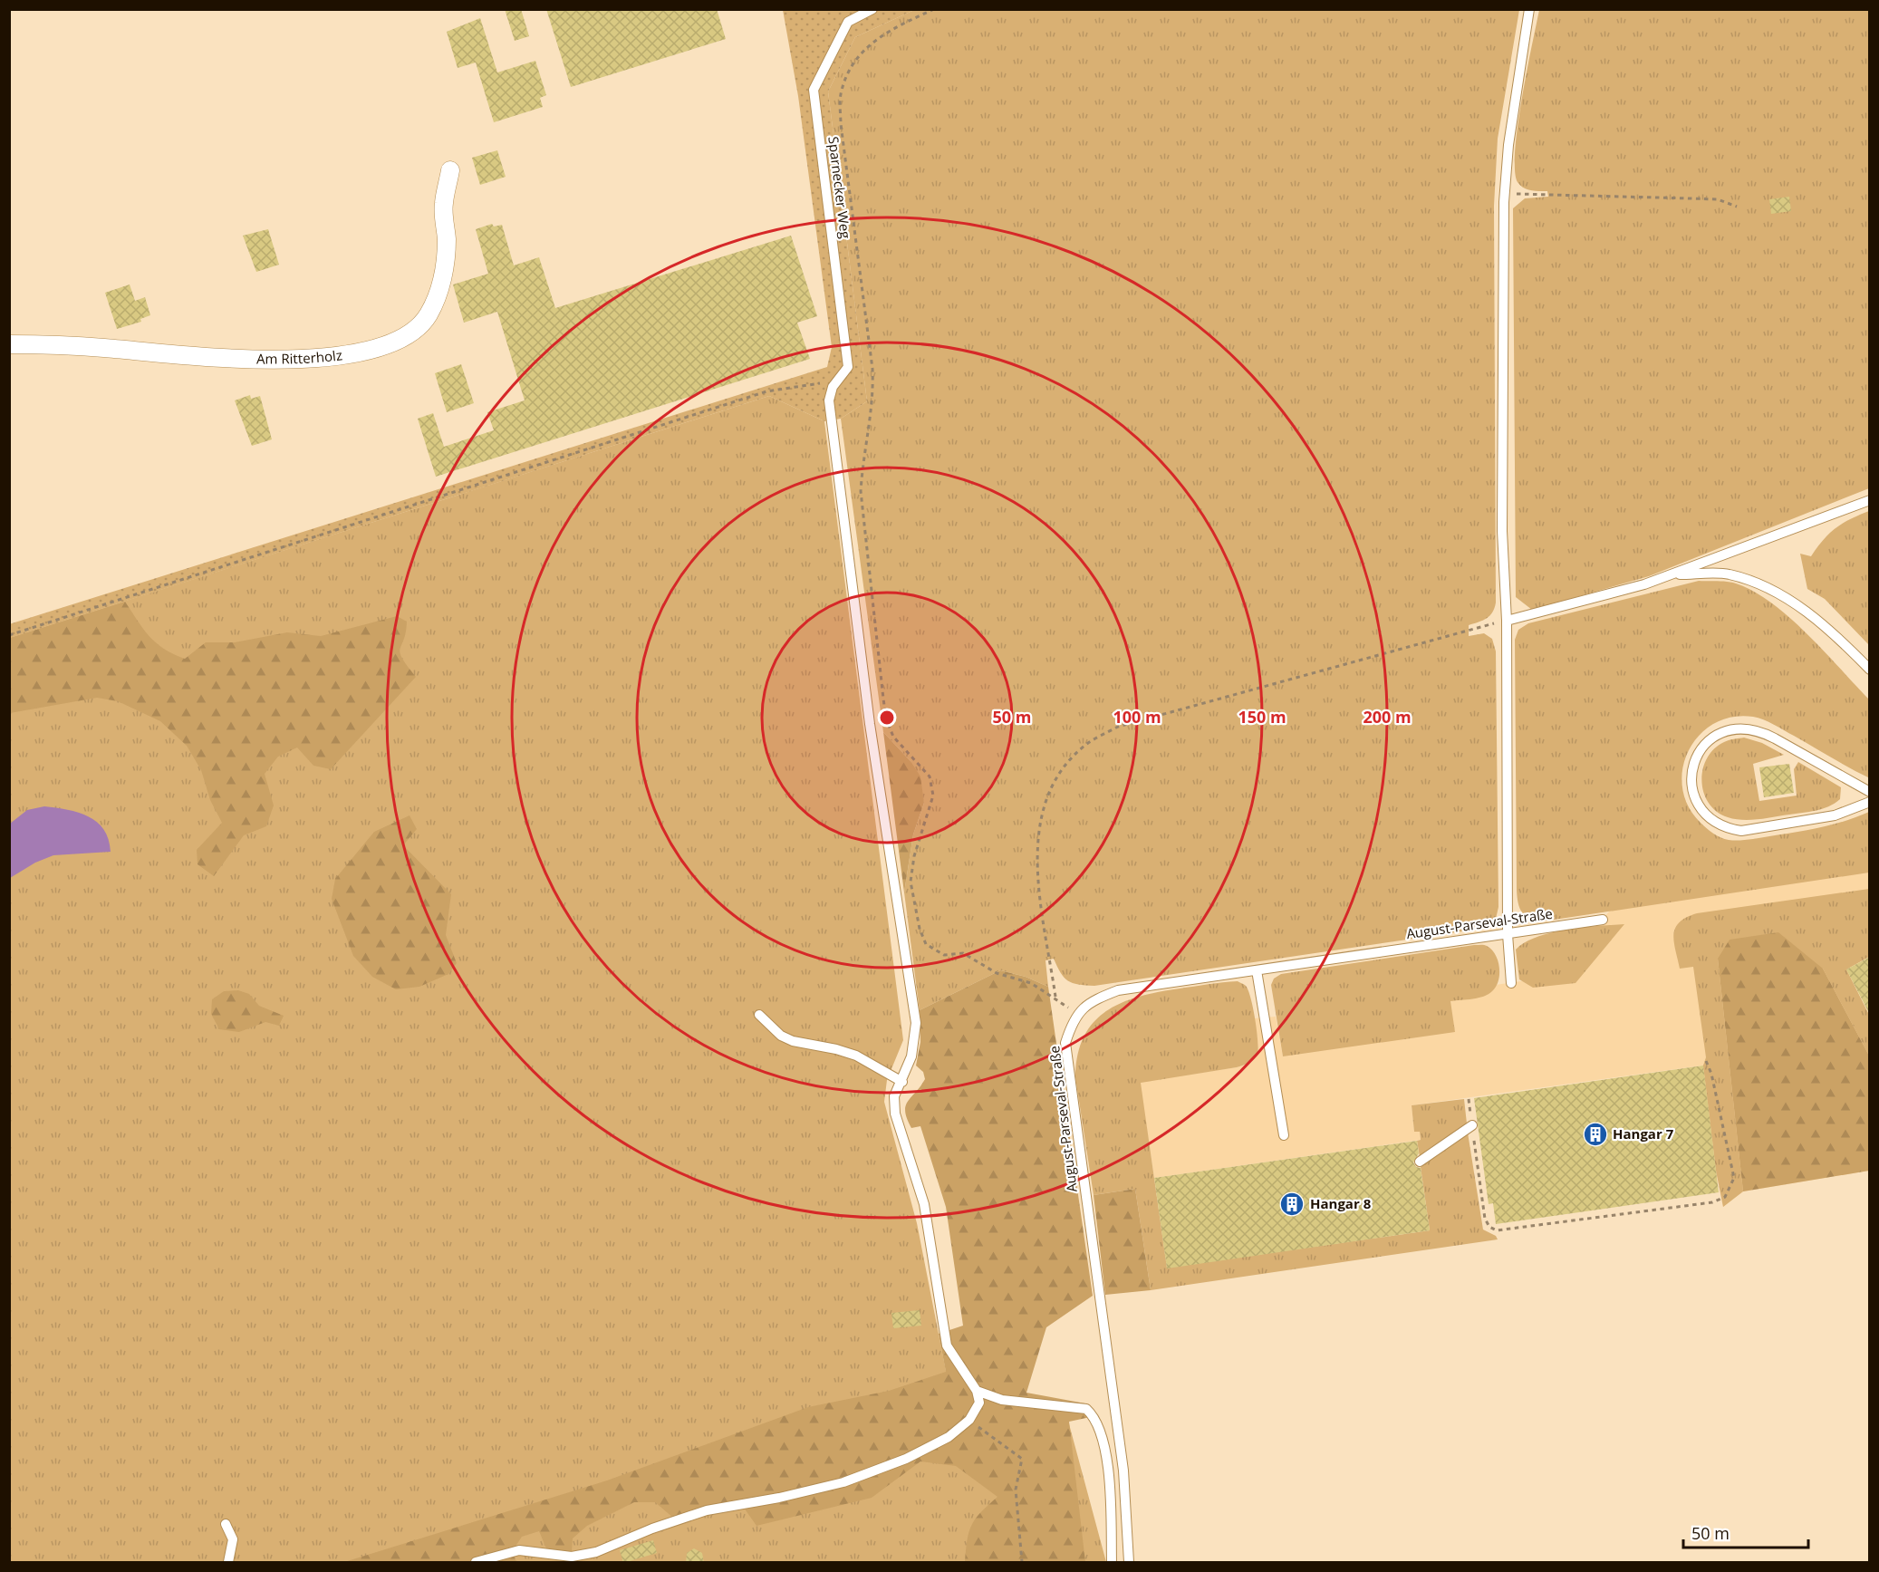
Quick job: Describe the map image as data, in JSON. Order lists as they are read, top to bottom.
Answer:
{
  "streets": {
    "street": ["Am Ritterholz"],
    "lane": ["Sparnecker Weg", "August-Parseval-Straße"]
  },
  "places": {
    "building": ["Hangar 7", "Hangar 8"]
  },
  "scale_bar": "50 m",
  "rings": [
    "50 m",
    "100 m",
    "150 m",
    "200 m"
  ]
}
